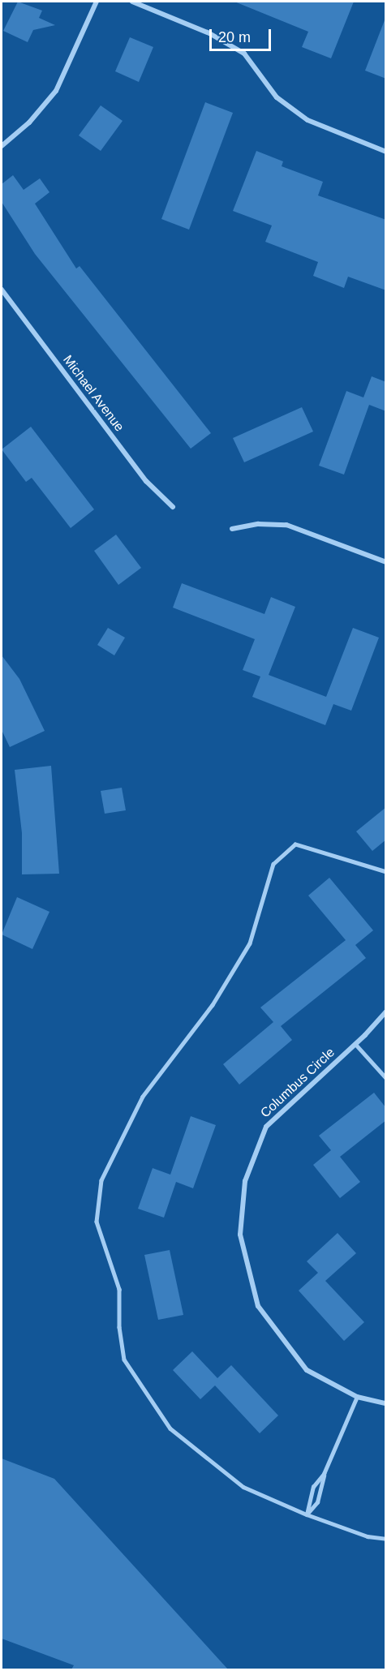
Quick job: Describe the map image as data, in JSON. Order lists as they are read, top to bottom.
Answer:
{
  "streets": {
    "street": ["Michael Avenue", "Columbus Circle"]
  },
  "scale_bar": "20 m"
}
